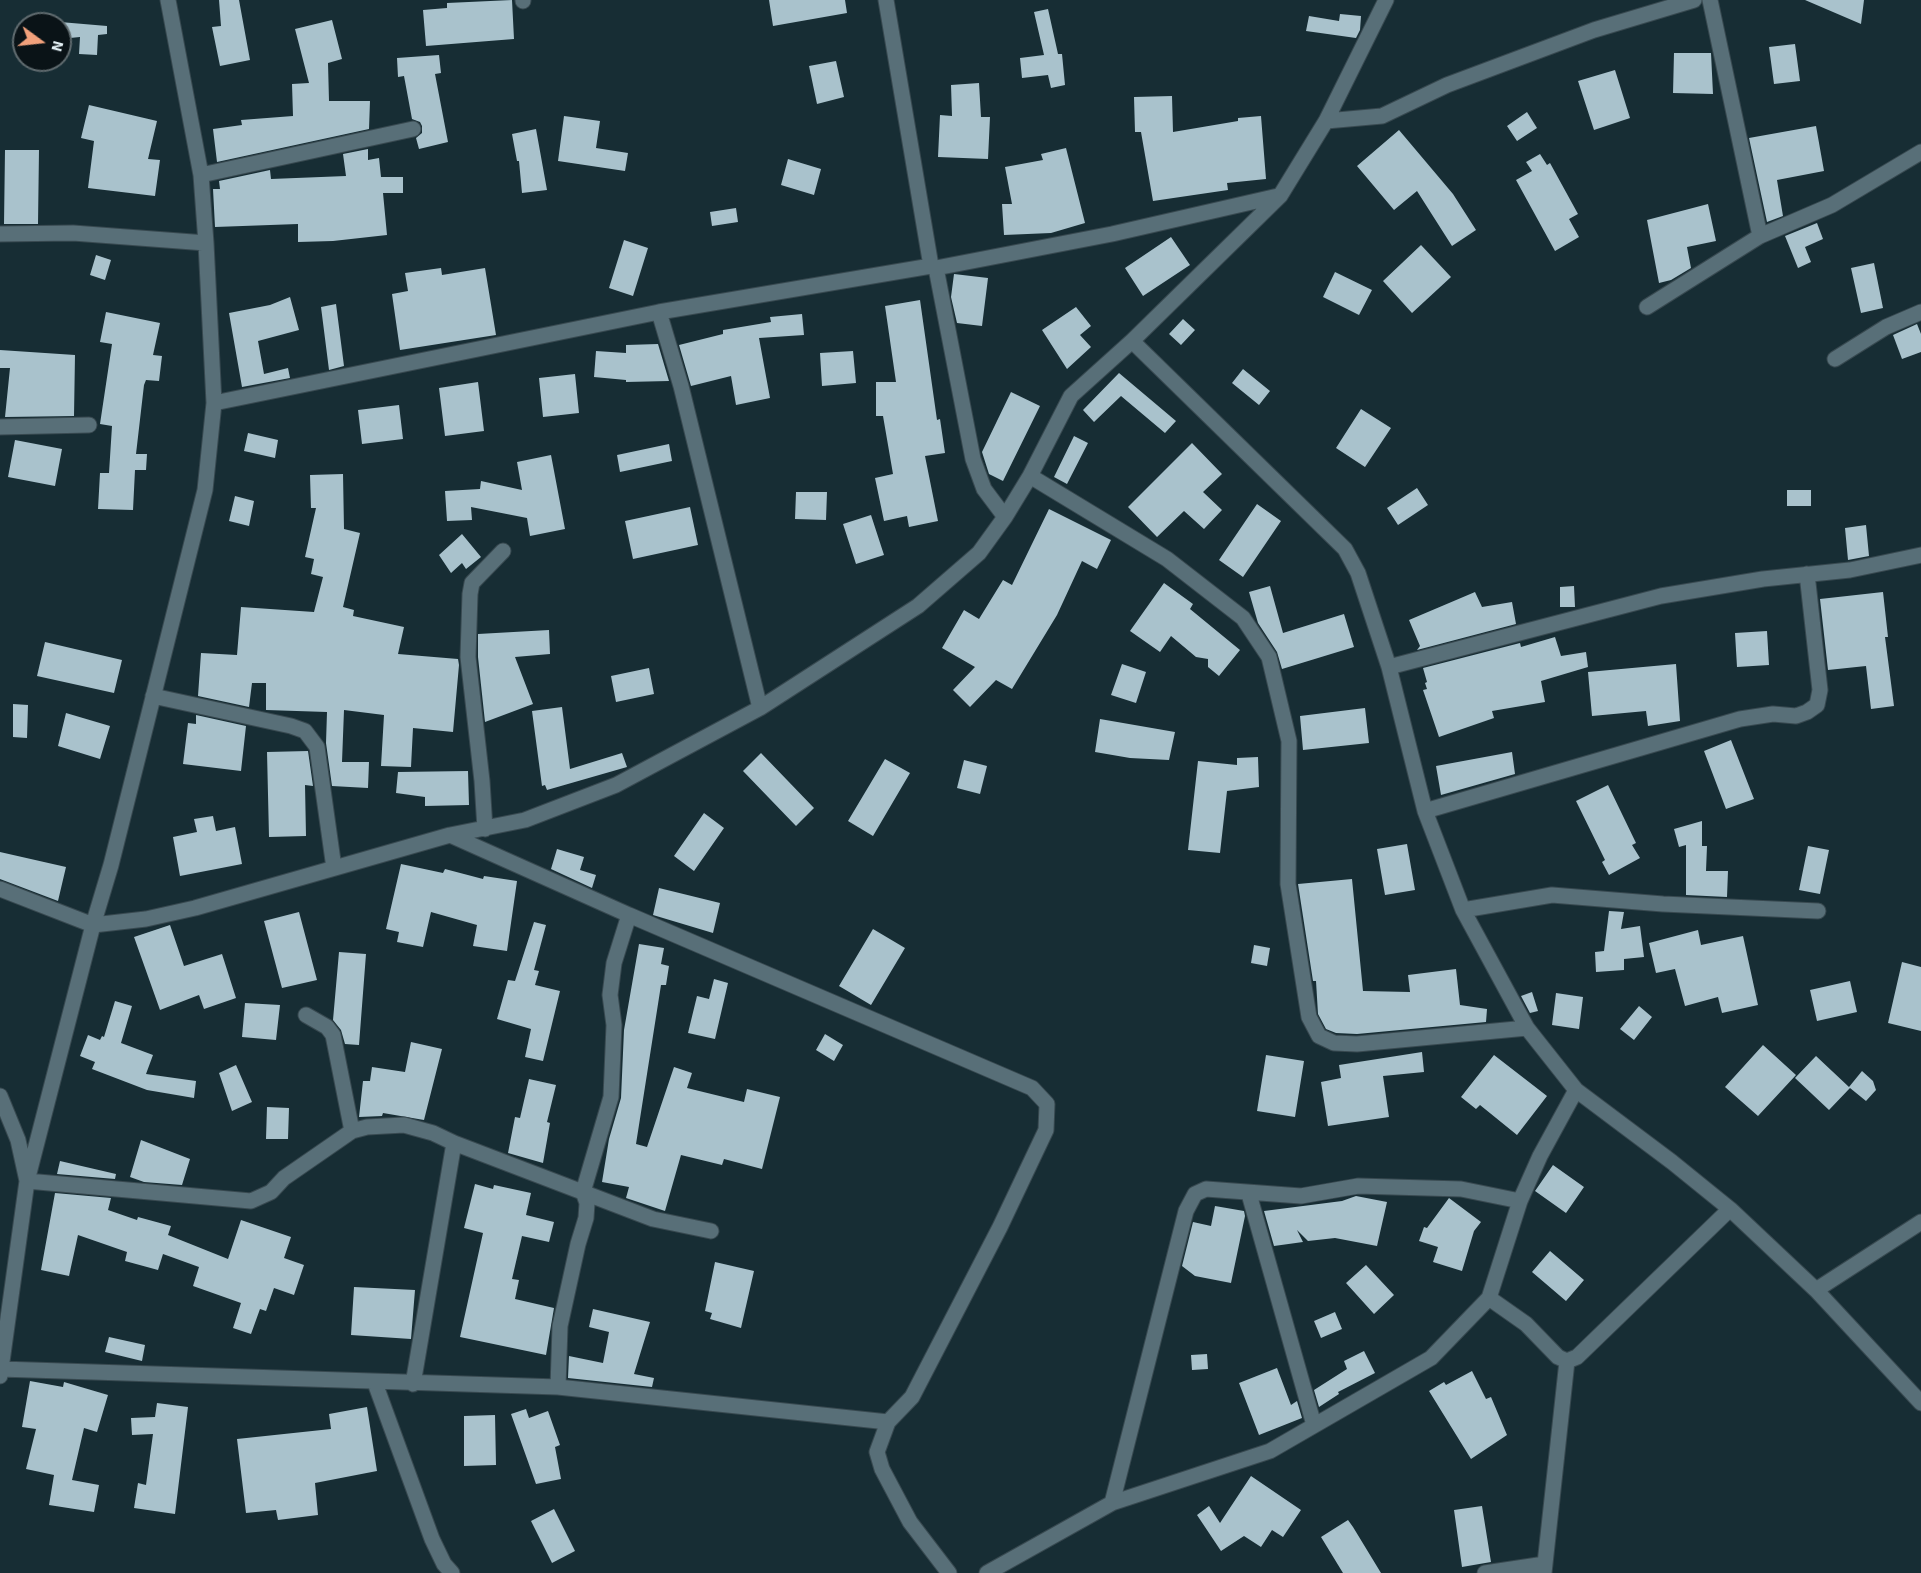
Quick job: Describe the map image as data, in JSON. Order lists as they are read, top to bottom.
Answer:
{
  "north": "right"
}
